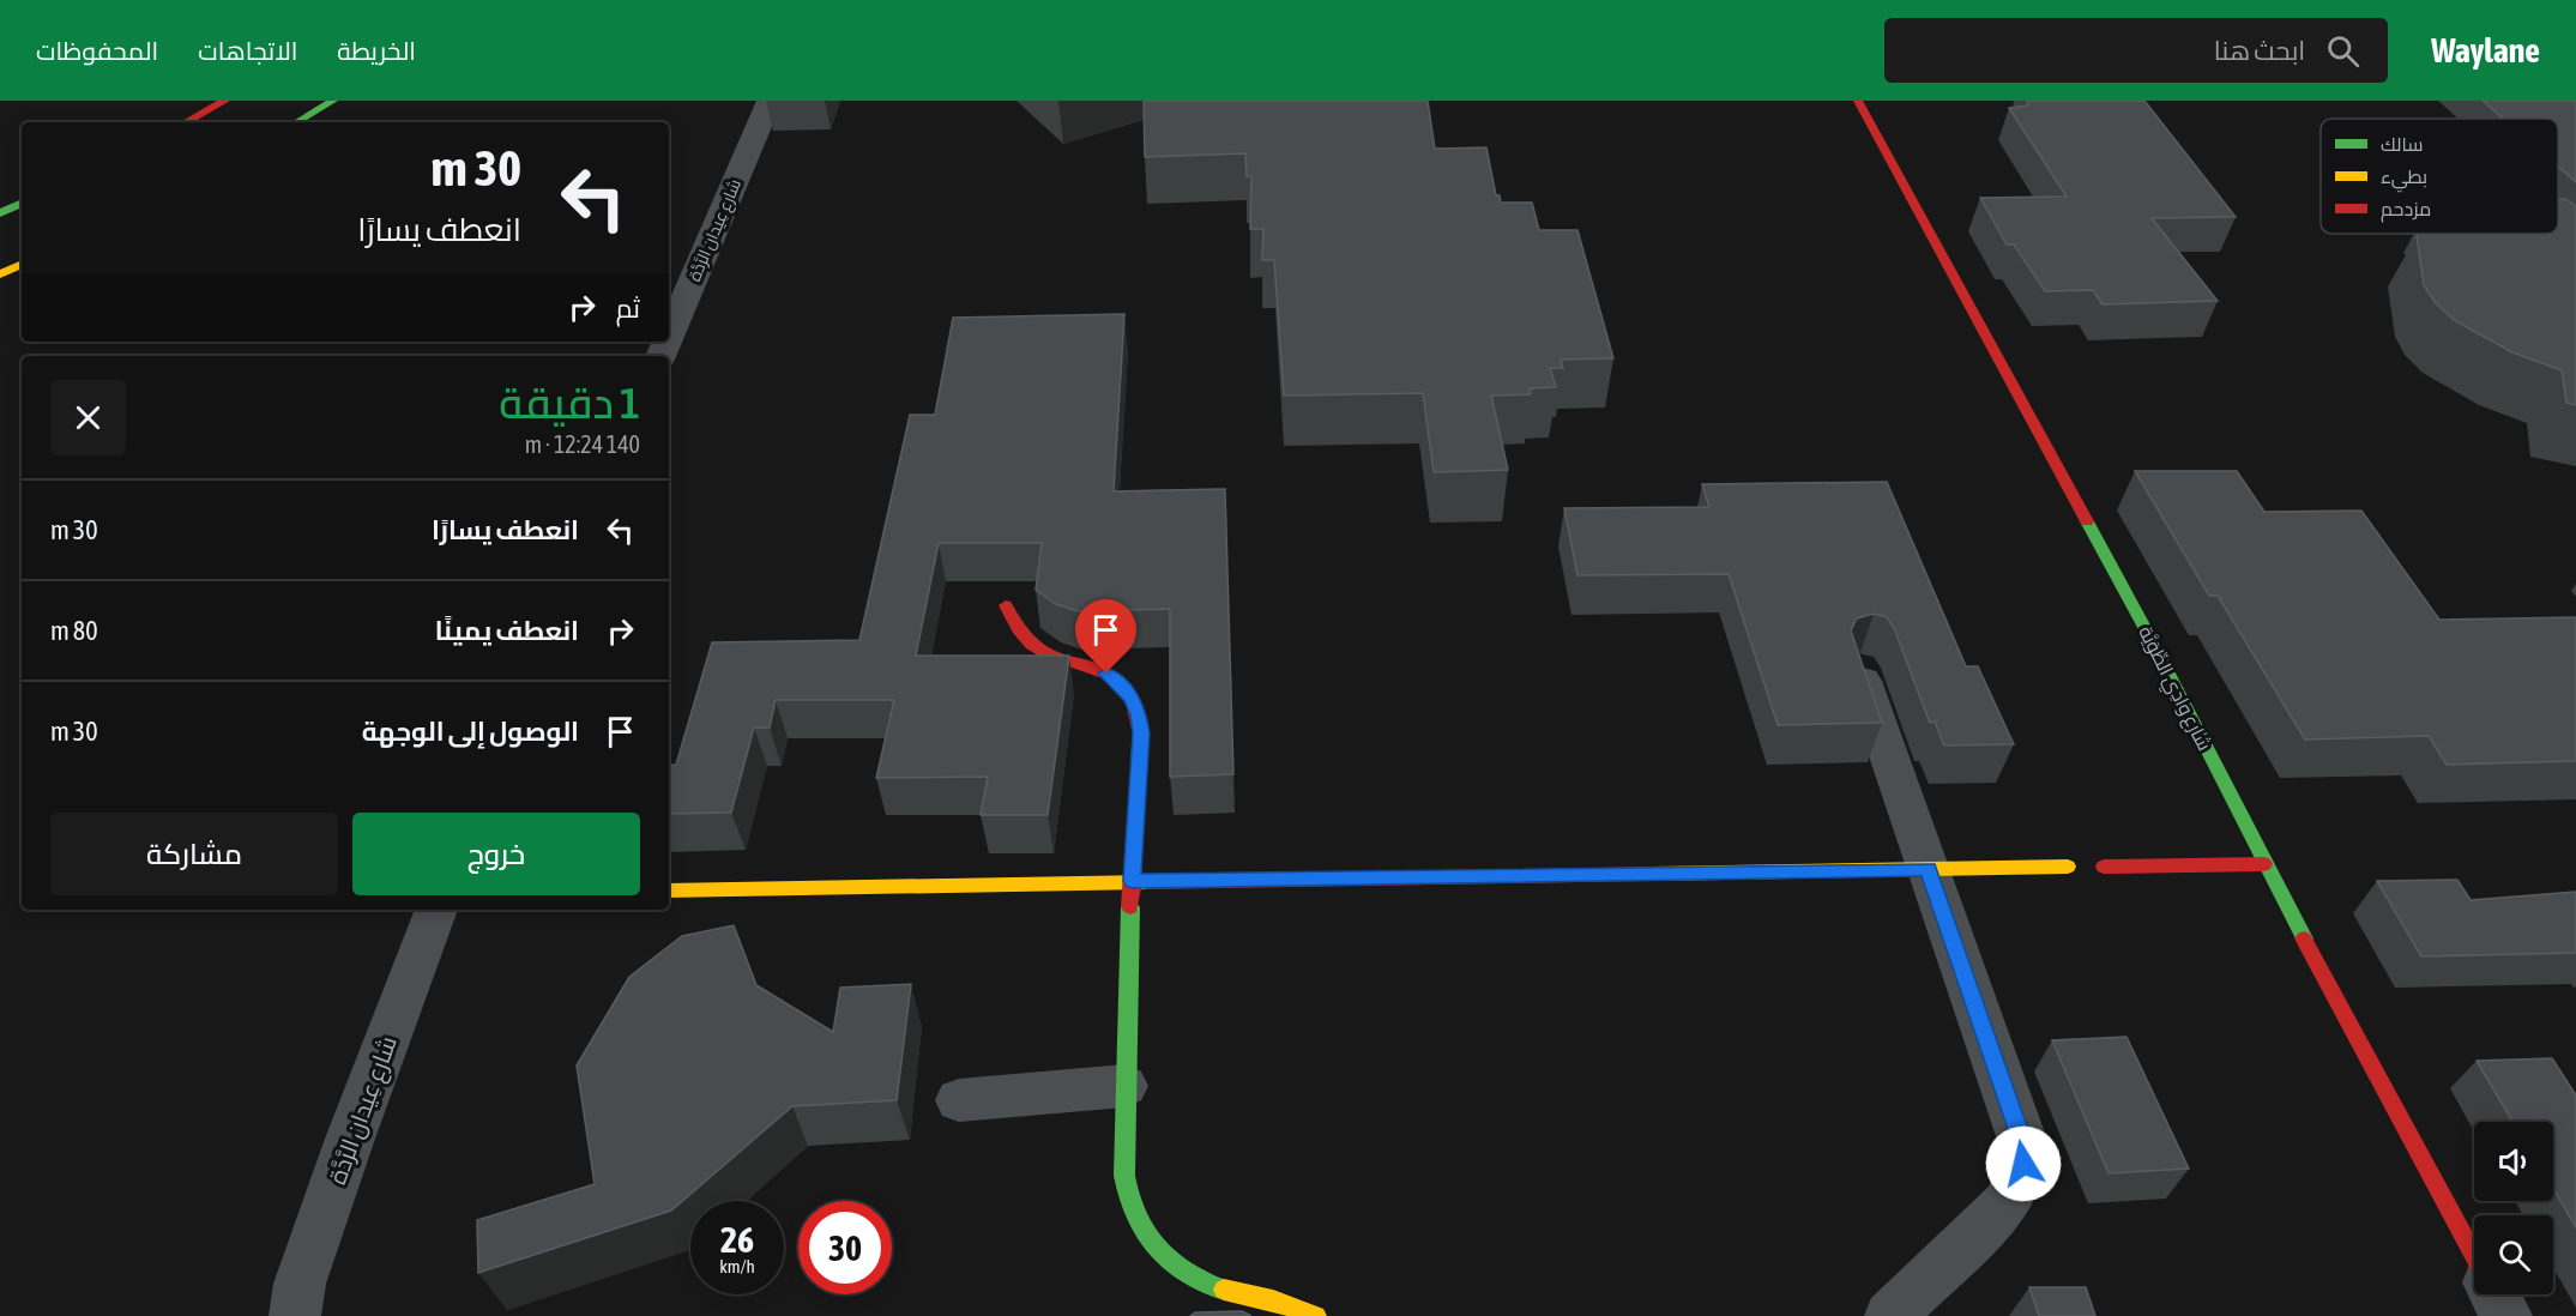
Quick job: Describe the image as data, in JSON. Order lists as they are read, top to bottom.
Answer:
{
  "streets": {
    "street": ["شارع عِيدان الرَّدَّة", "شارع وادِي الطِّوَيَّة"]
  },
  "legend": ["سالك", "بطيء", "مزدحم"],
  "page": {
    "header": "Waylane",
    "search": "ابحث هنا",
    "nav": ["الخريطة", "الاتجاهات", "المحفوظات"],
    "turn": ["30 m", "انعطف يسارًا"],
    "then": "ثم",
    "heading": ["1 دقيقة", "140 m · 12:24"],
    "list": [
      {
        "name": "انعطف يسارًا",
        "value": "30 m"
      },
      {
        "name": "انعطف يمينًا",
        "value": "80 m"
      },
      {
        "name": "الوصول إلى الوجهة",
        "value": "30 m"
      }
    ],
    "buttons": ["خروج", "مشاركة"],
    "speed": "26 km/h",
    "limit": "30"
  }
}
